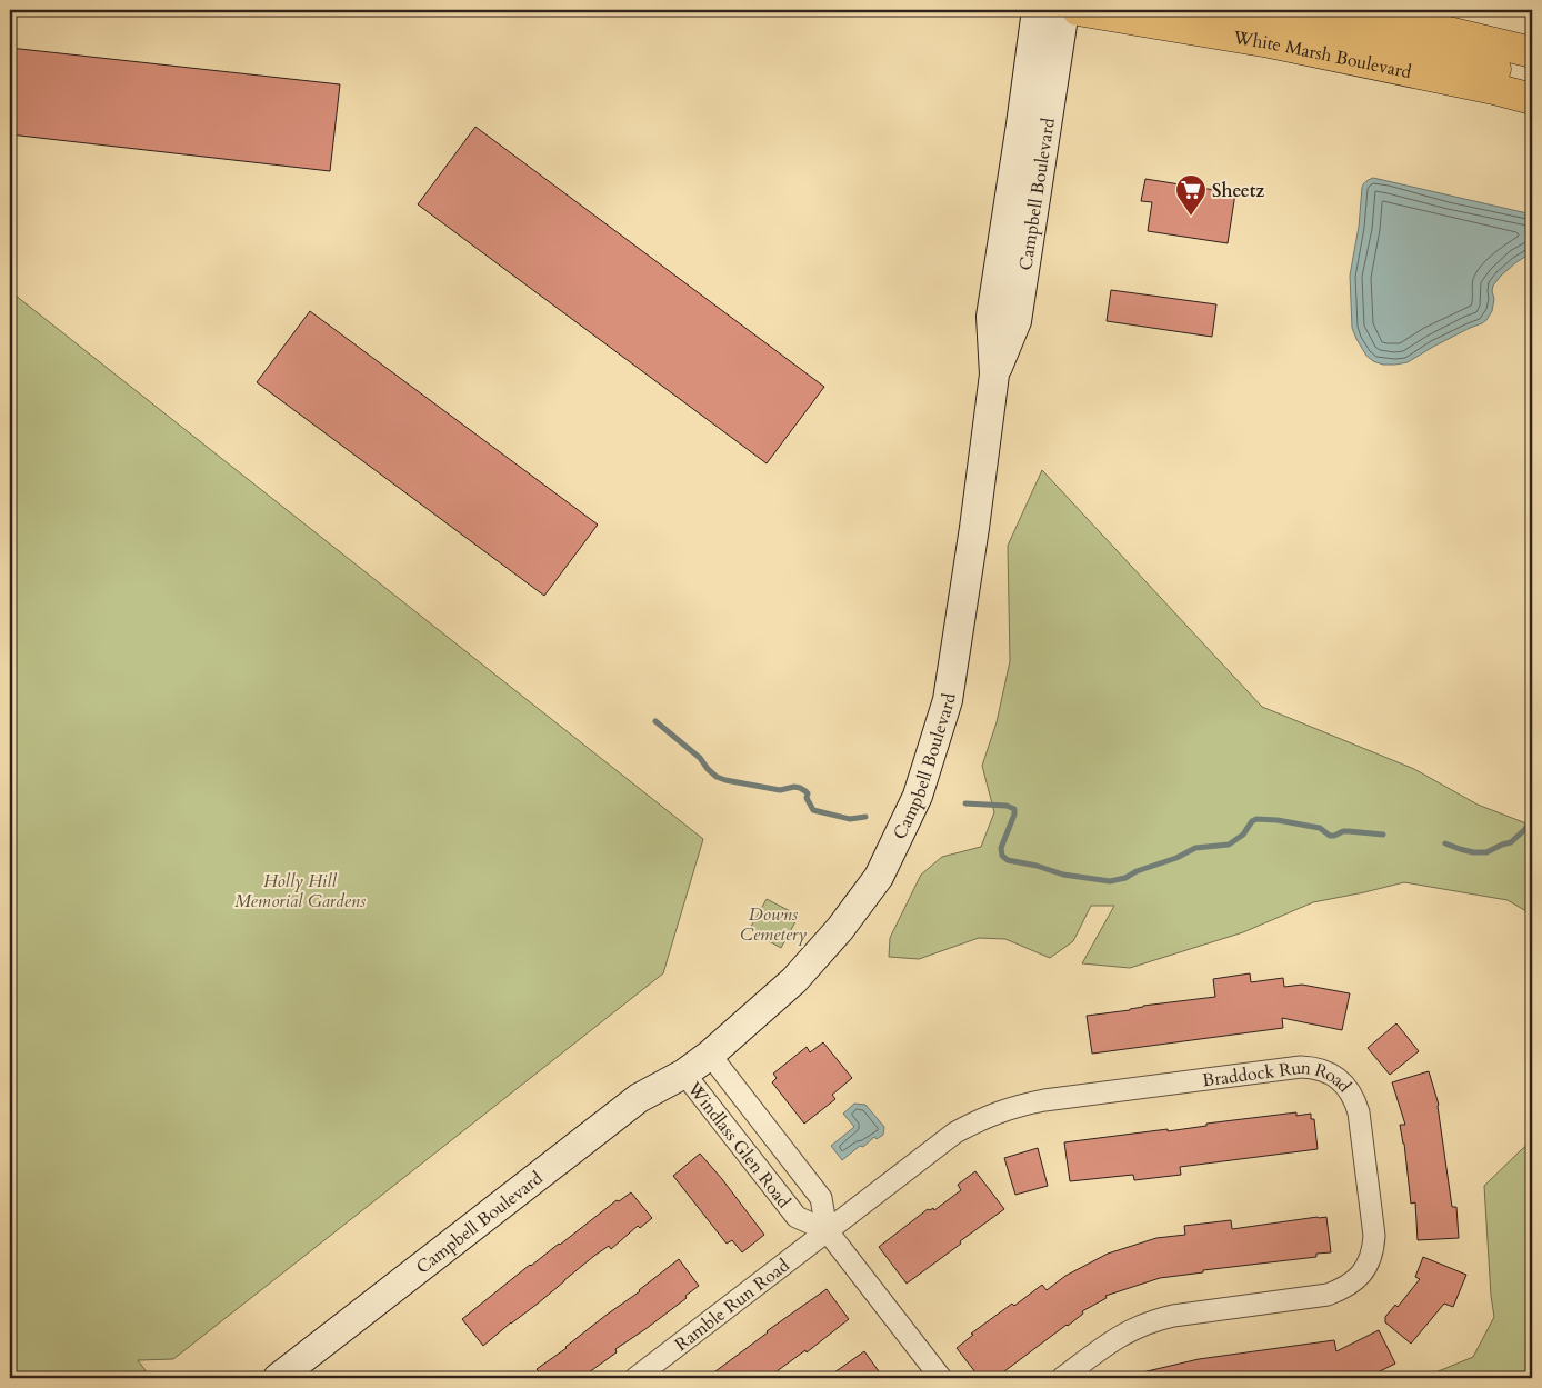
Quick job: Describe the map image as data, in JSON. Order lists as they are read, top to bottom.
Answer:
{
  "streets": {
    "main road": ["White Marsh Boulevard"],
    "street": [
      "Campbell Boulevard",
      "Braddock Run Road",
      "Windlass Glen Road",
      "Ramble Run Road"
    ]
  },
  "crossings": [
    ["Campbell Boulevard", "Windlass Glen Road"],
    ["Braddock Run Road", "Windlass Glen Road"],
    ["Braddock Run Road", "Ramble Run Road"],
    ["Windlass Glen Road", "Ramble Run Road"]
  ],
  "parks": ["Holly Hill Memorial Gardens", "Downs Cemetery"],
  "places": {
    "supermarket": ["Sheetz"]
  }
}
